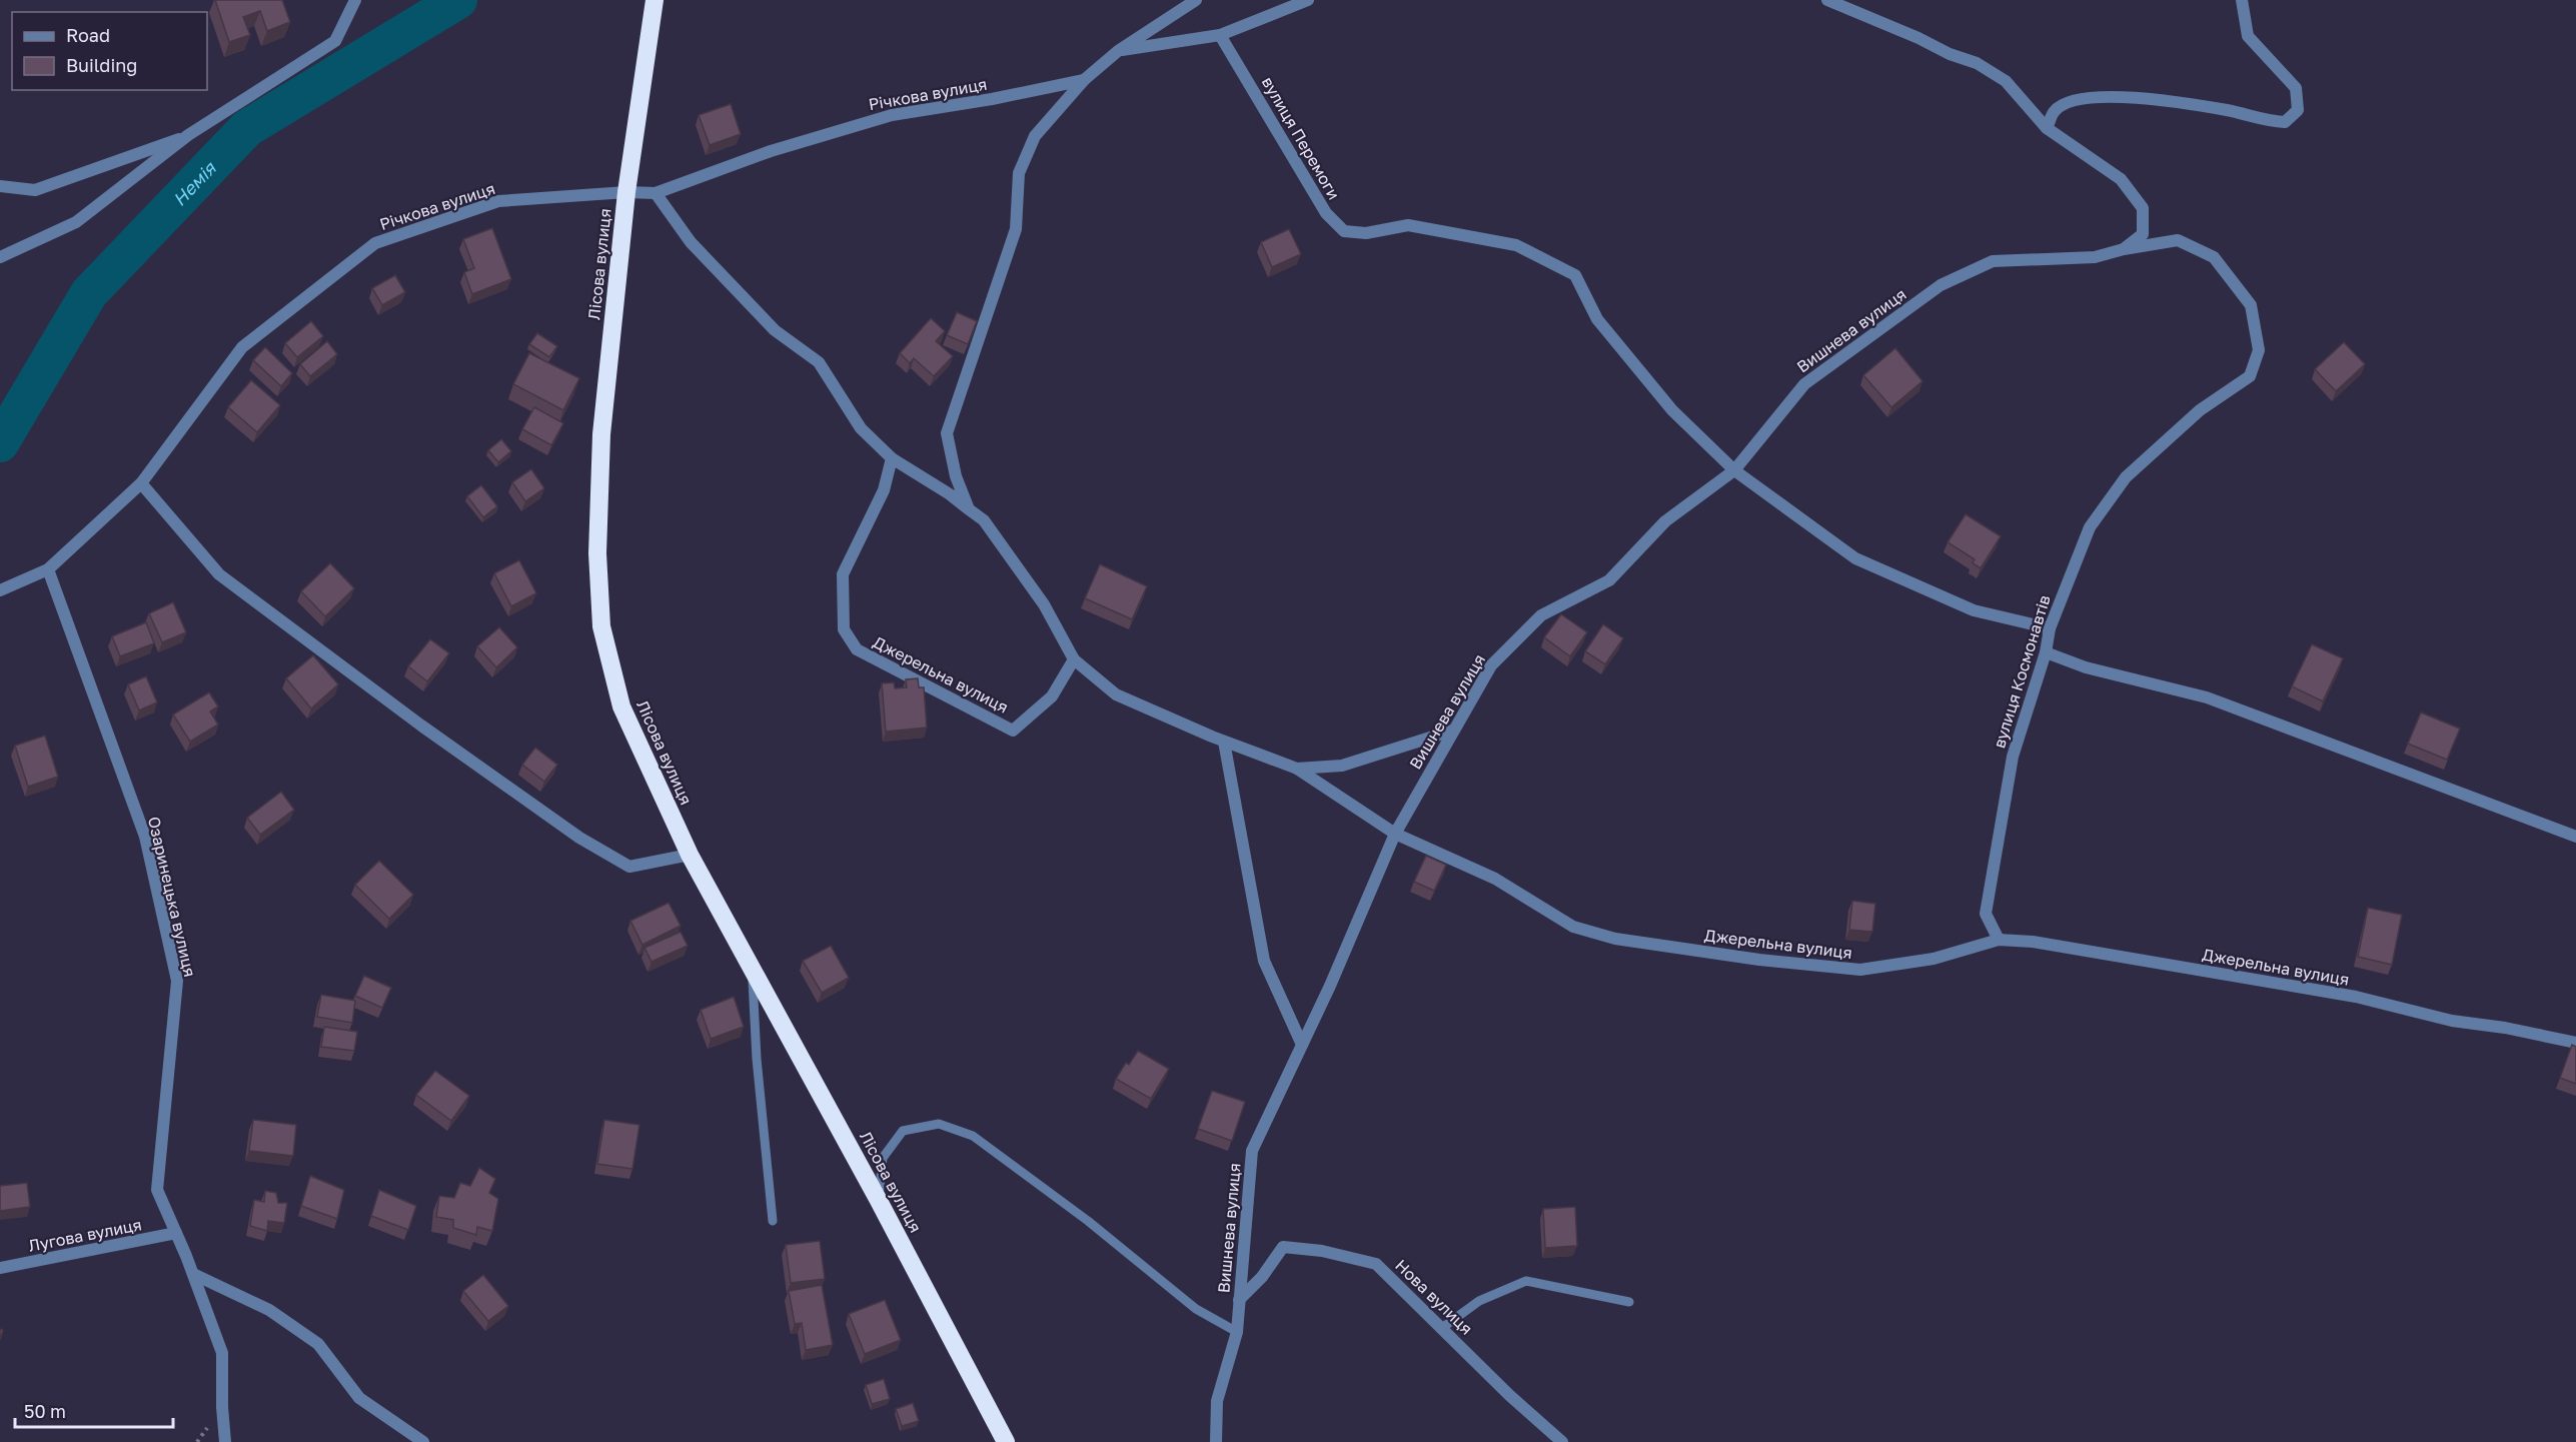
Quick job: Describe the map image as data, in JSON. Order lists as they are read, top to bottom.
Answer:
{
  "streets": {
    "highway": ["Лісова вулиця"],
    "street": [
      "Річкова вулиця",
      "вулиця Перемоги",
      "Вишнева вулиця",
      "вулиця Космонавтів",
      "Джерельна вулиця",
      "Озаринецька вулиця",
      "Лугова вулиця",
      "Нова вулиця"
    ]
  },
  "crossings": [
    ["Річкова вулиця", "Лісова вулиця"],
    ["Річкова вулиця", "Джерельна вулиця"],
    ["Річкова вулиця", "Озаринецька вулиця"],
    ["вулиця Перемоги", "Вишнева вулиця"],
    ["Вишнева вулиця", "вулиця Космонавтів"],
    ["Вишнева вулиця", "Джерельна вулиця"],
    ["Вишнева вулиця", "Нова вулиця"],
    ["вулиця Космонавтів", "Джерельна вулиця"],
    ["Озаринецька вулиця", "Лугова вулиця"]
  ],
  "water": ["Немія"],
  "legend": ["Road", "Building"],
  "scale_bar": "50 m"
}
